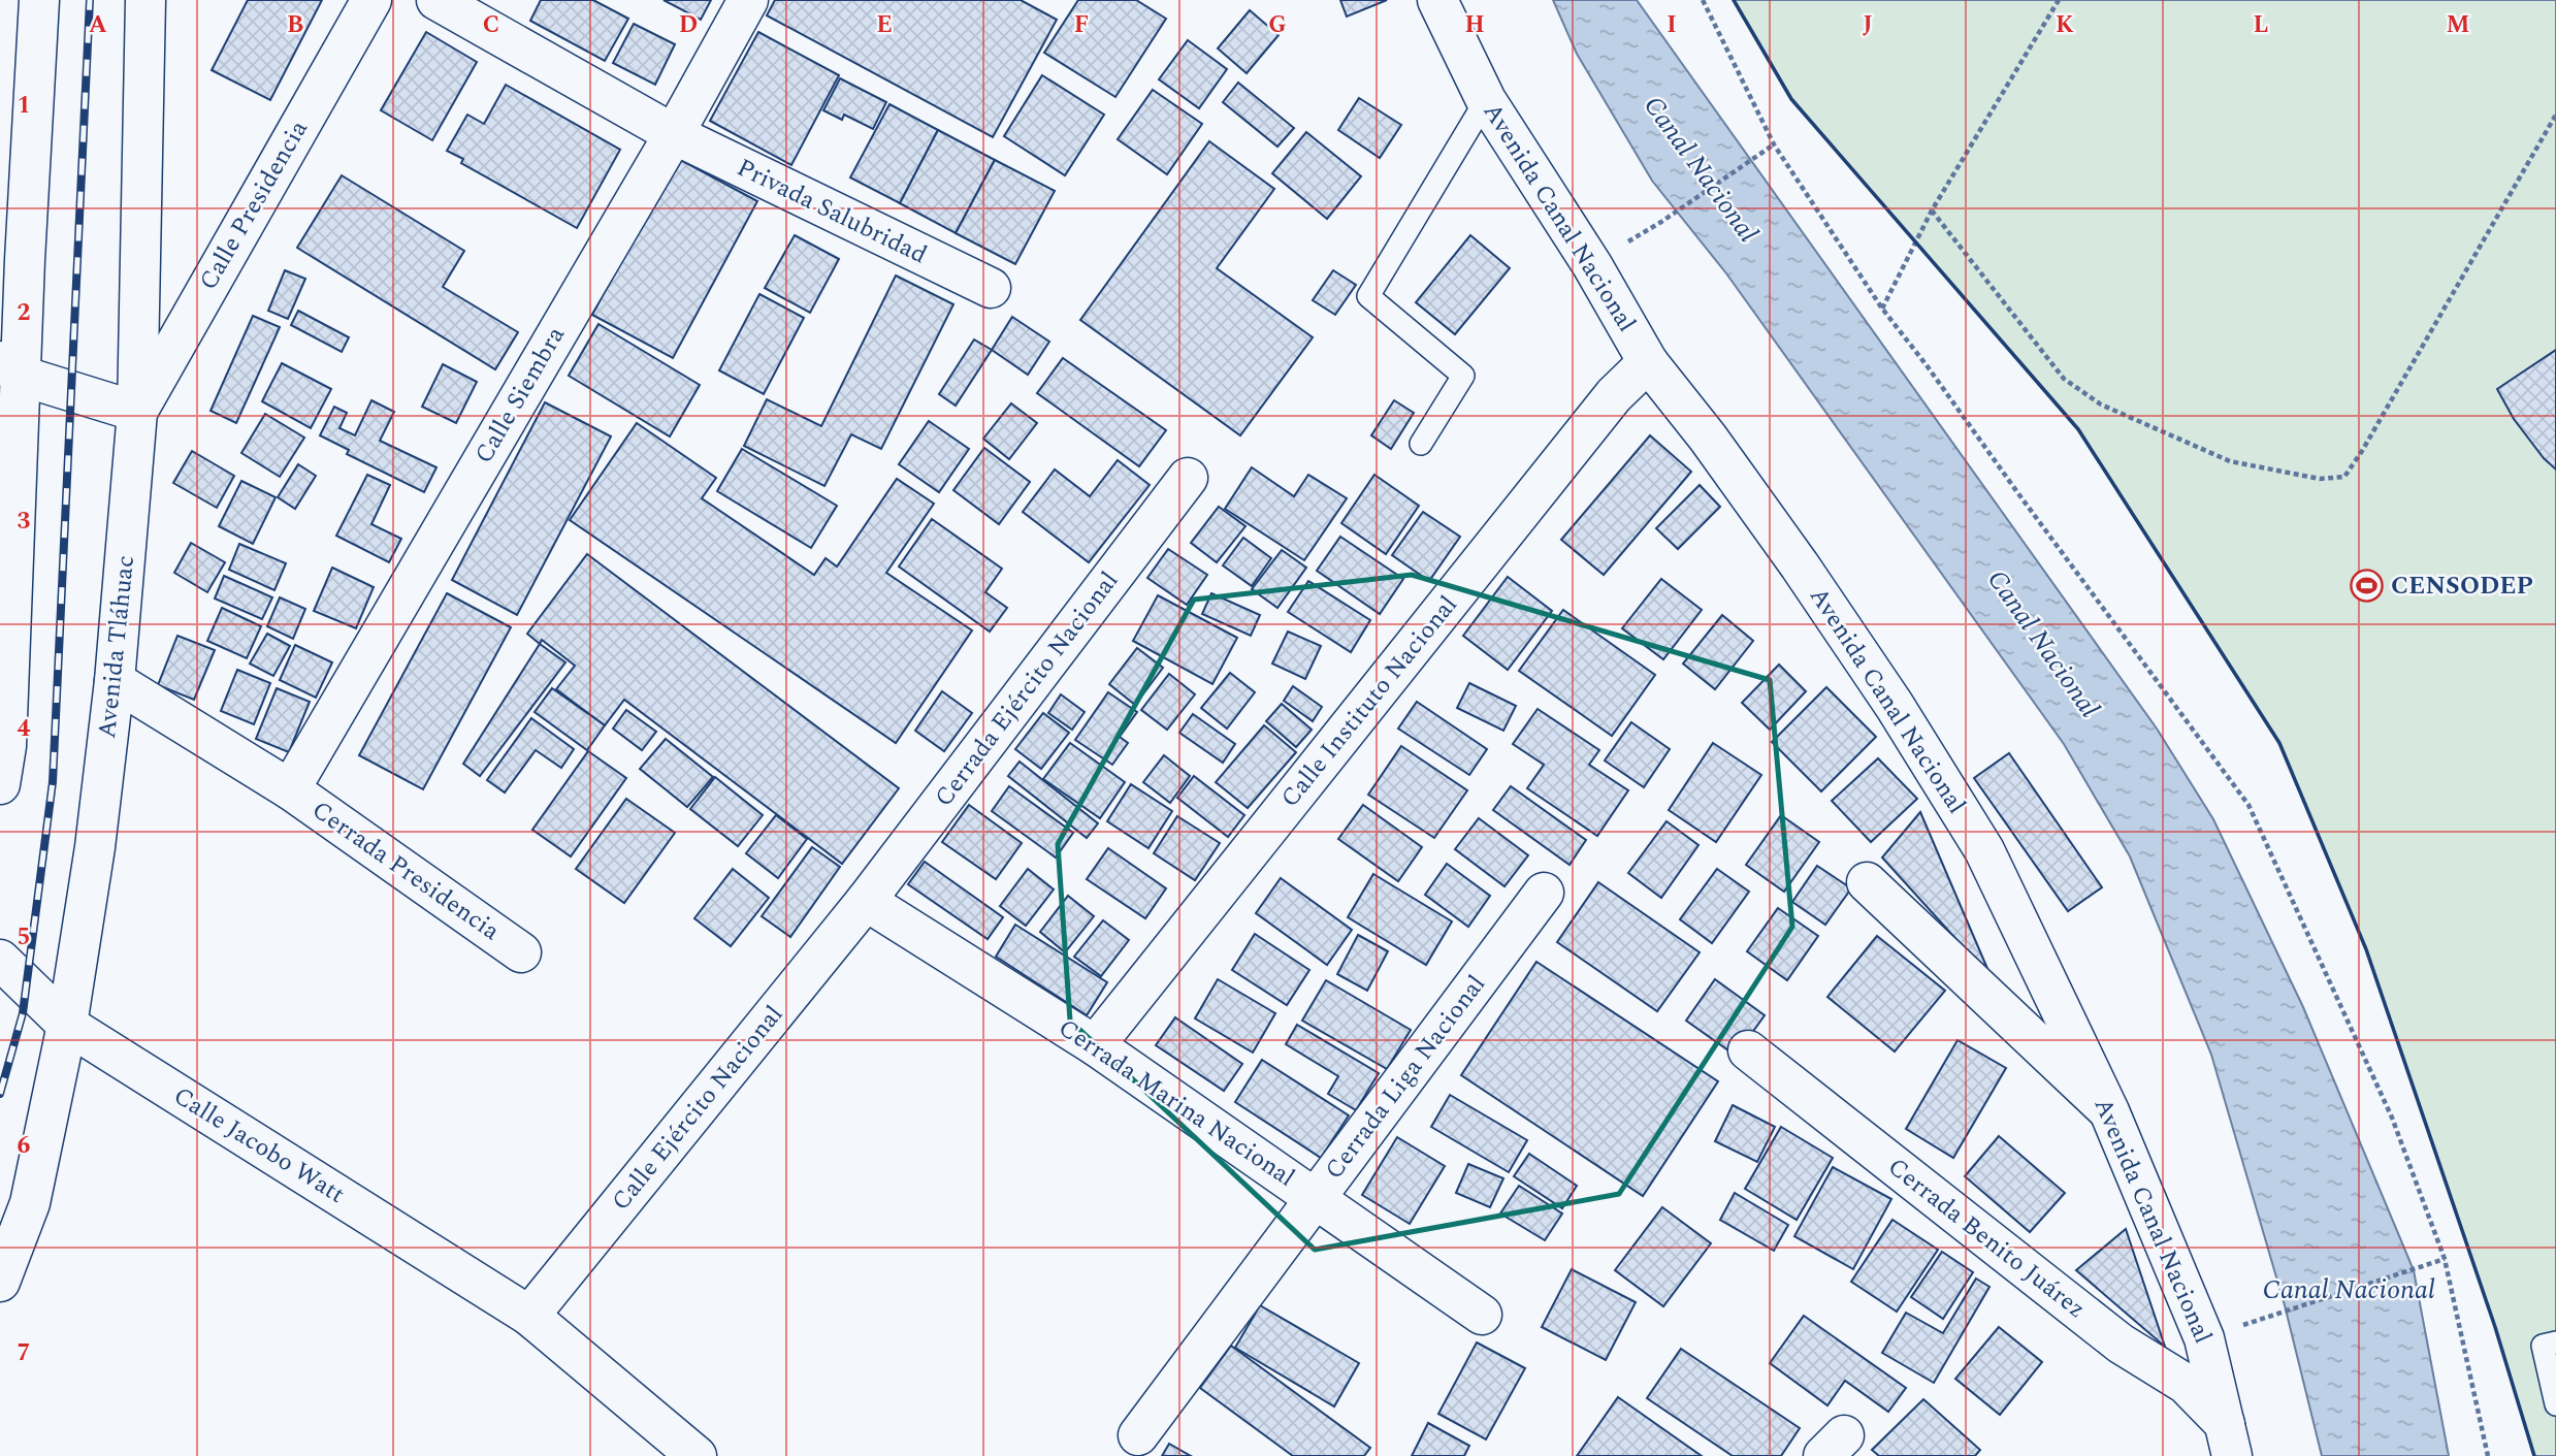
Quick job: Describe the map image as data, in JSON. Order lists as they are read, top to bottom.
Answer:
{
  "streets": {
    "street": [
      "Calle Presidencia",
      "Privada Salubridad",
      "Avenida Canal Nacional",
      "Calle Siembra",
      "Avenida Tláhuac",
      "Cerrada Ejército Nacional",
      "Calle Instituto Nacional",
      "Cerrada Presidencia",
      "Cerrada Liga Nacional",
      "Cerrada Marina Nacional",
      "Calle Ejército Nacional",
      "Calle Jacobo Watt",
      "Cerrada Benito Juárez"
    ]
  },
  "crossings": [
    ["Calle Presidencia", "Avenida Tláhuac"],
    ["Privada Salubridad", "Calle Siembra"],
    ["Avenida Canal Nacional", "Calle Instituto Nacional"],
    ["Avenida Canal Nacional", "Cerrada Benito Juárez"],
    ["Calle Siembra", "Cerrada Presidencia"],
    ["Avenida Tláhuac", "Calle Jacobo Watt"],
    ["Cerrada Ejército Nacional", "Cerrada Marina Nacional"],
    ["Cerrada Ejército Nacional", "Calle Ejército Nacional"],
    ["Calle Instituto Nacional", "Cerrada Marina Nacional"],
    ["Cerrada Liga Nacional", "Cerrada Marina Nacional"],
    ["Cerrada Marina Nacional", "Calle Ejército Nacional"],
    ["Calle Ejército Nacional", "Calle Jacobo Watt"]
  ],
  "water": ["Canal Nacional"],
  "places": {
    "sports": ["CENSODEP"]
  },
  "grid": {
    "columns": [
      "A",
      "B",
      "C",
      "D",
      "E",
      "F",
      "G",
      "H",
      "I",
      "J",
      "K",
      "L",
      "M"
    ],
    "rows": [
      "1",
      "2",
      "3",
      "4",
      "5",
      "6",
      "7"
    ]
  }
}
